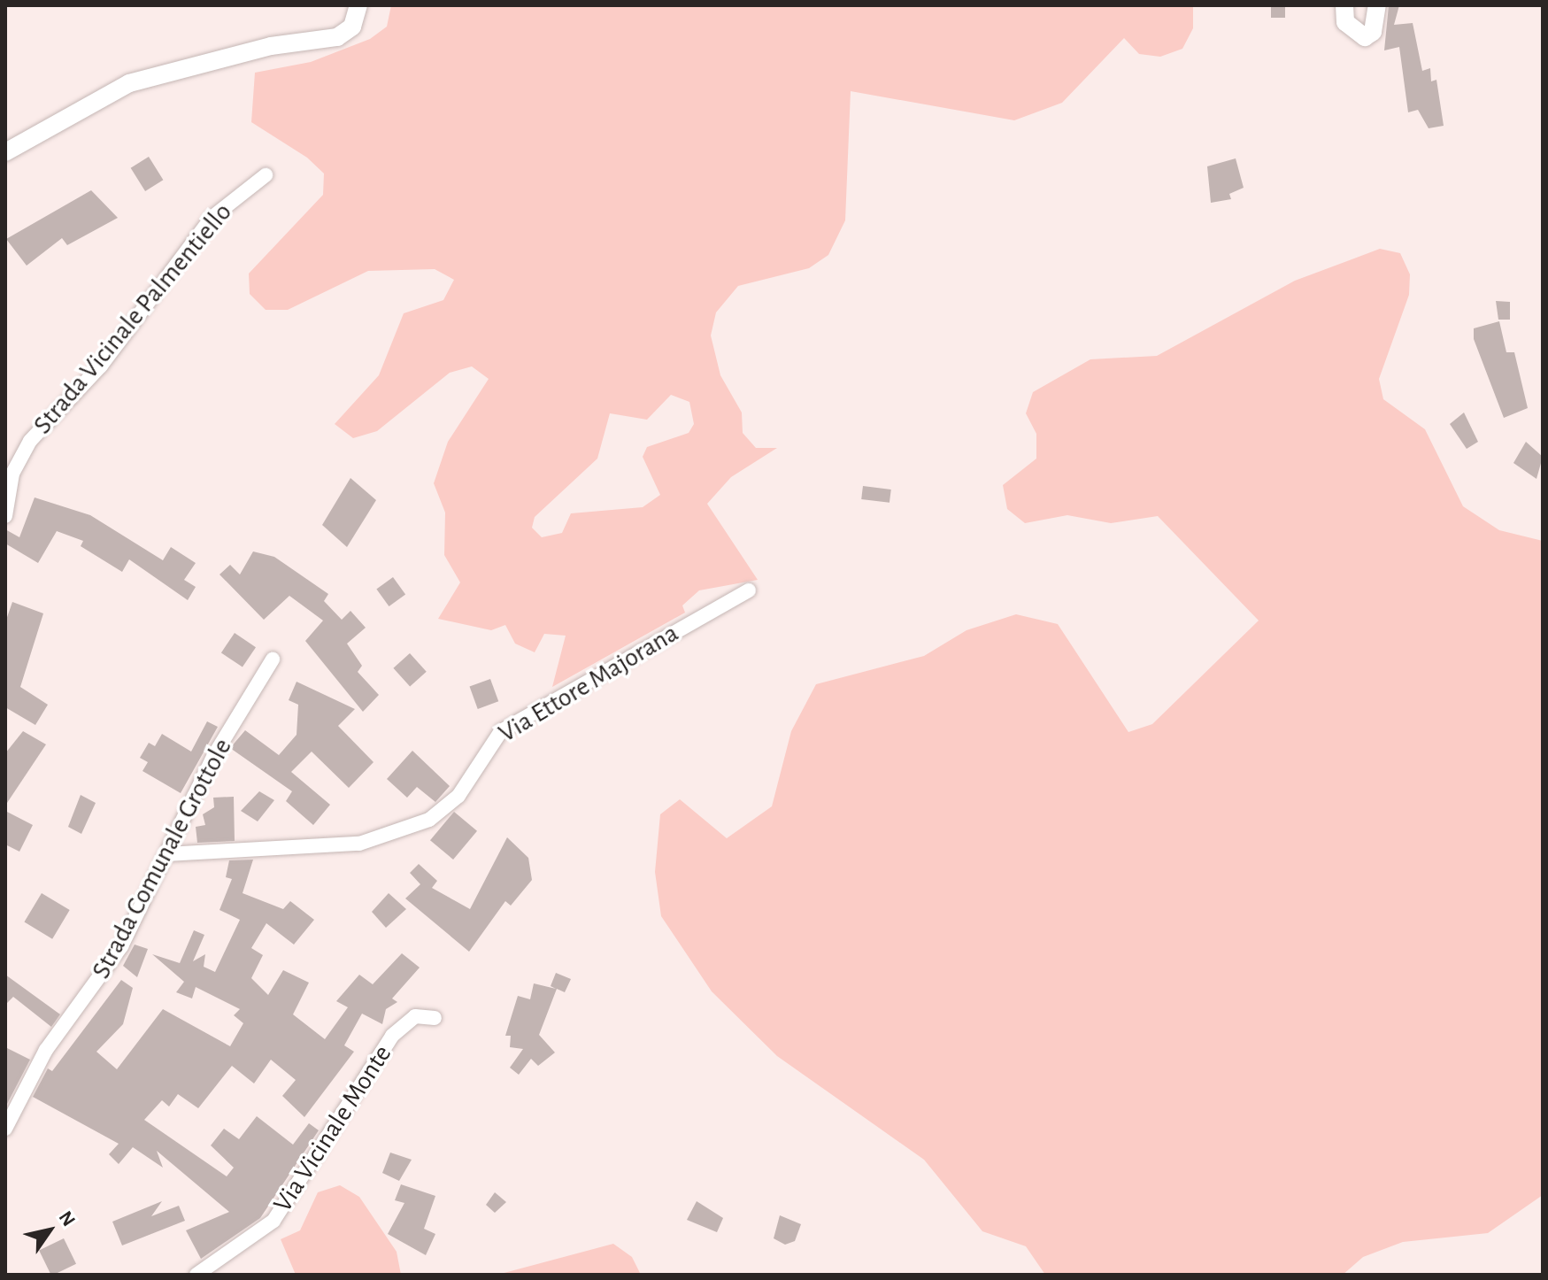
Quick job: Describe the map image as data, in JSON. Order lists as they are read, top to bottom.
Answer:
{
  "streets": {
    "street": [
      "Strada Vicinale Palmentiello",
      "Via Ettore Majorana",
      "Strada Comunale Grottole",
      "Via Vicinale Monte"
    ]
  },
  "crossings": [
    ["Via Ettore Majorana", "Strada Comunale Grottole"]
  ],
  "north": "top right"
}
